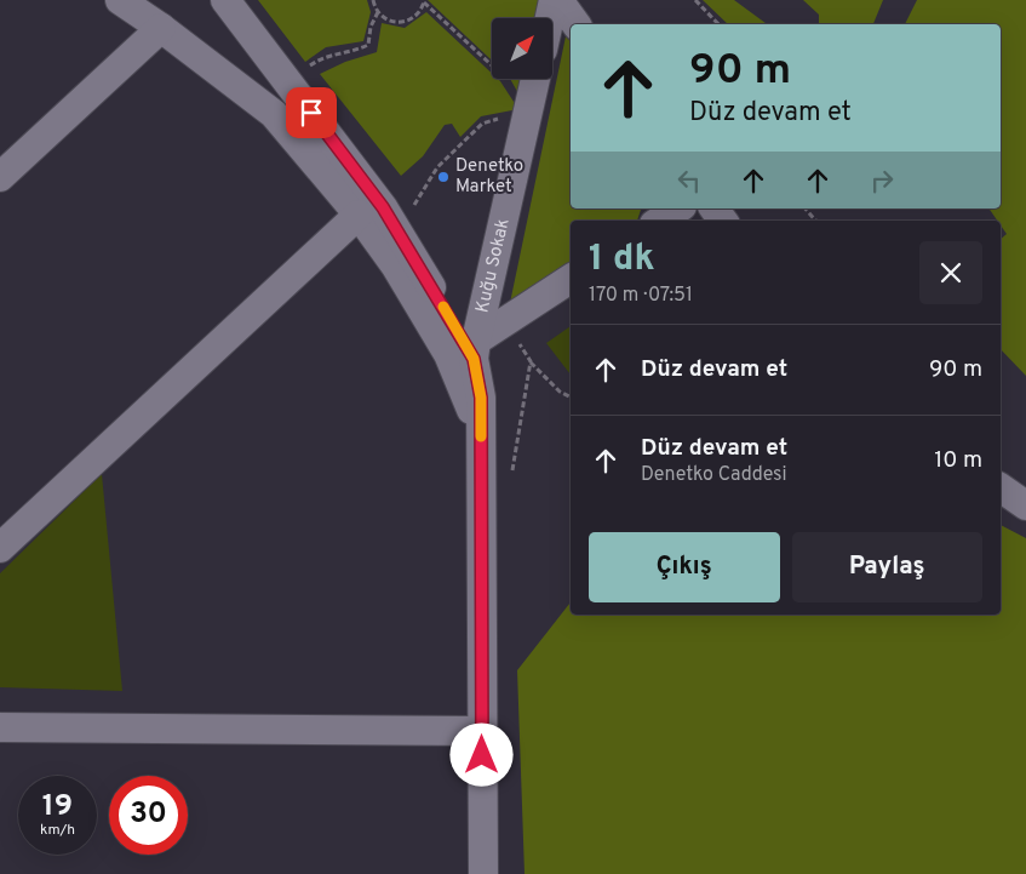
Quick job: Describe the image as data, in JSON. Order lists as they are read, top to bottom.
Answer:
{
  "streets": {
    "street": ["Kuğu Sokak"]
  },
  "places": ["Denetko Market"],
  "north": "top right",
  "page": {
    "turn": ["90 m", "Düz devam et"],
    "heading": ["1 dk", "170 m · 07:51"],
    "list": [
      {
        "name": "Düz devam et",
        "value": "90 m"
      },
      {
        "name": "Düz devam et",
        "note": "Denetko Caddesi",
        "value": "10 m"
      }
    ],
    "buttons": ["Çıkış", "Paylaş"],
    "speed": "19 km/h",
    "limit": "30"
  }
}
